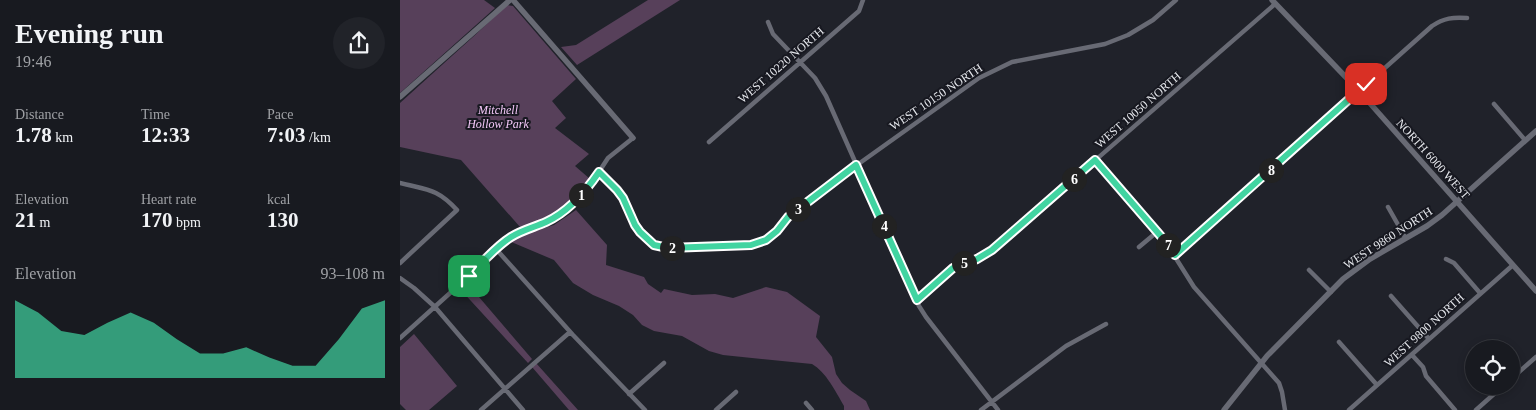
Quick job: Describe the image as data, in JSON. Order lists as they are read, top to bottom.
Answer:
{
  "streets": {
    "street": [
      "WEST 10220 NORTH",
      "WEST 10150 NORTH",
      "WEST 10050 NORTH",
      "NORTH 6000 WEST",
      "WEST 9860 NORTH",
      "WEST 9800 NORTH"
    ]
  },
  "crossings": [
    ["WEST 10050 NORTH", "NORTH 6000 WEST"],
    ["NORTH 6000 WEST", "WEST 9860 NORTH"],
    ["NORTH 6000 WEST", "WEST 9800 NORTH"]
  ],
  "parks": ["Mitchell Hollow Park"],
  "page": {
    "heading": ["Evening run", "19:46"],
    "stats": [
      ["Distance", "1.78 km"],
      ["Time", "12:33"],
      ["Pace", "7:03 /km"],
      ["Elevation", "21 m"],
      ["Heart rate", "170 bpm"],
      ["kcal", "130"]
    ],
    "pins": [
      "8",
      "6",
      "1",
      "3",
      "4",
      "7",
      "2",
      "5"
    ],
    "chart": ["Elevation", "93–108 m"]
  }
}
